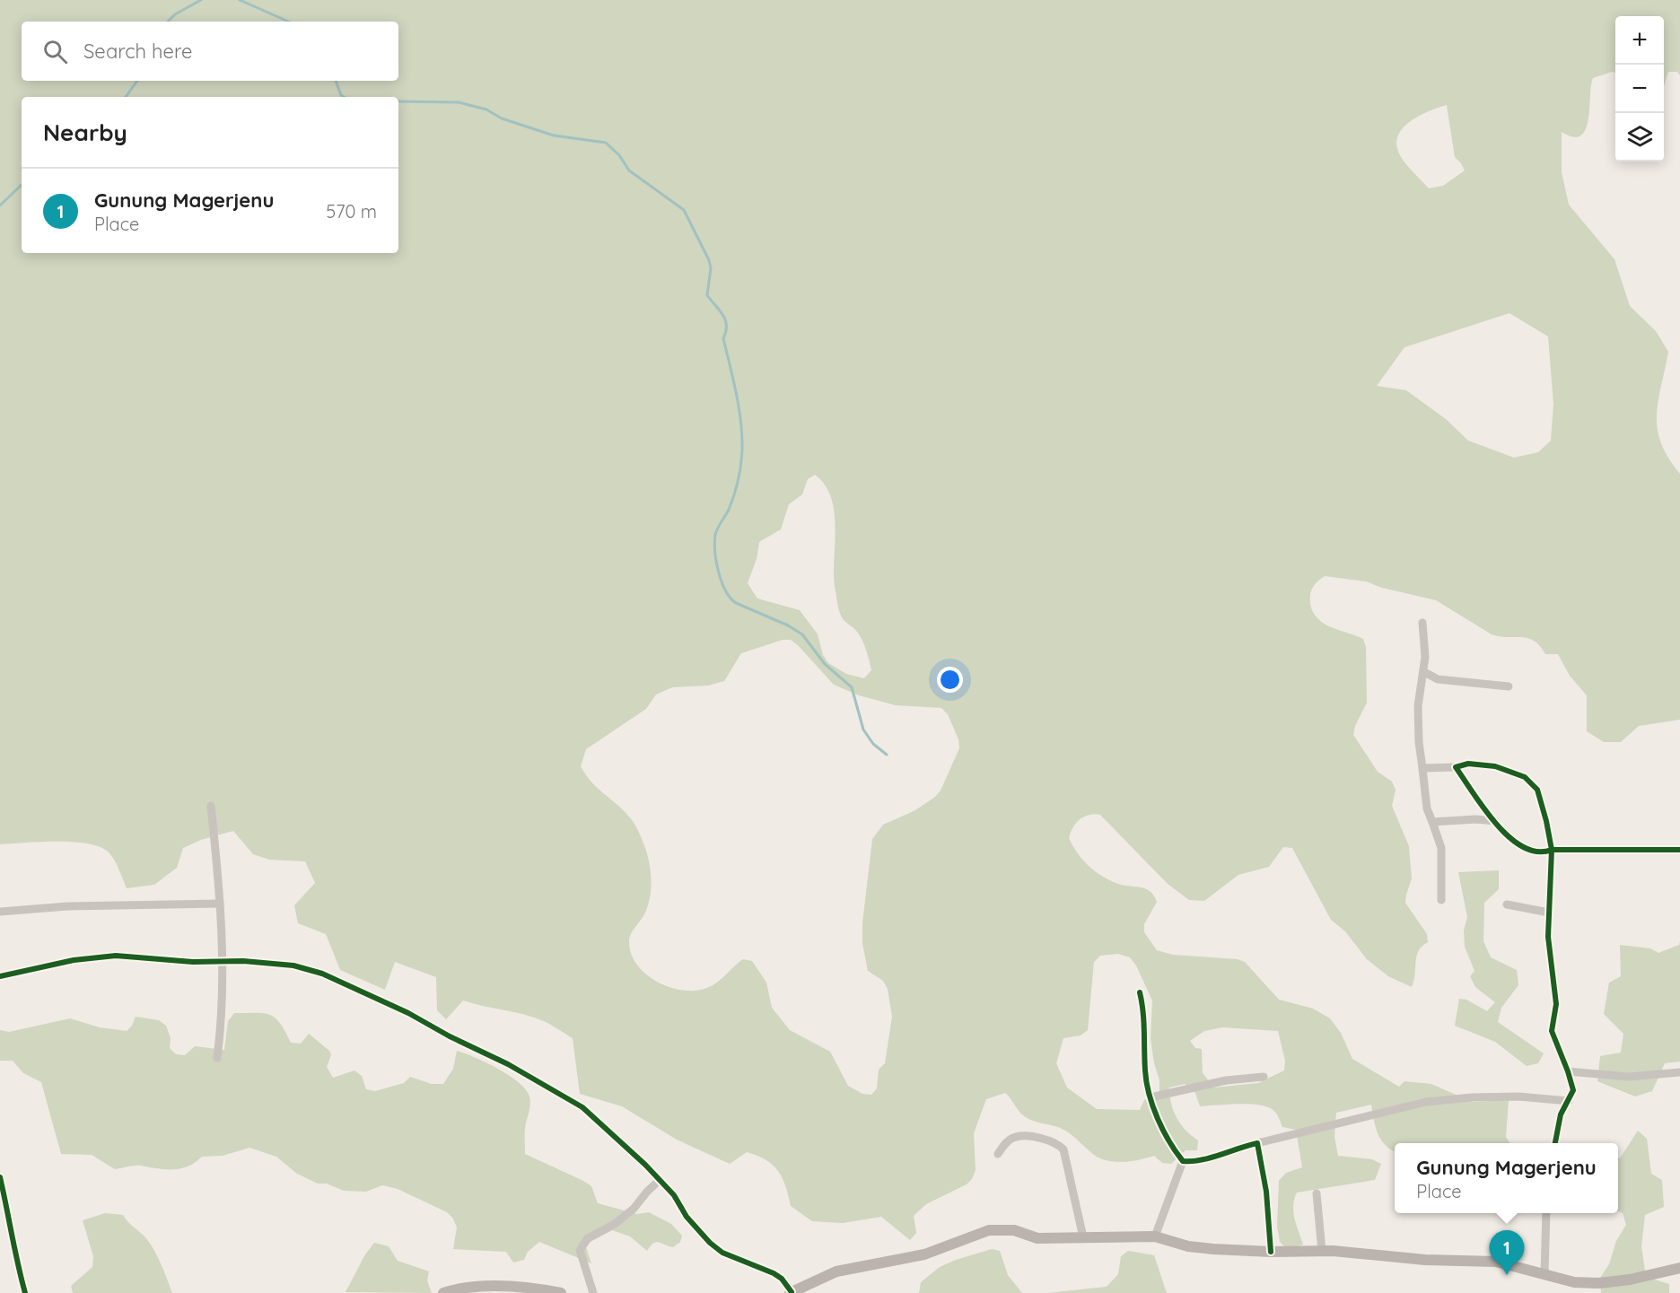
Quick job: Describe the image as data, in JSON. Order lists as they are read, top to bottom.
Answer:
{
  "page": {
    "map_buttons": ["+", "−"],
    "search": "Search here",
    "heading": "Nearby",
    "list": [
      {
        "mark": "1",
        "name": "Gunung Magerjenu",
        "note": "Place",
        "value": "570 m"
      }
    ],
    "popup": ["Gunung Magerjenu", "Place"],
    "pins": "1"
  }
}
